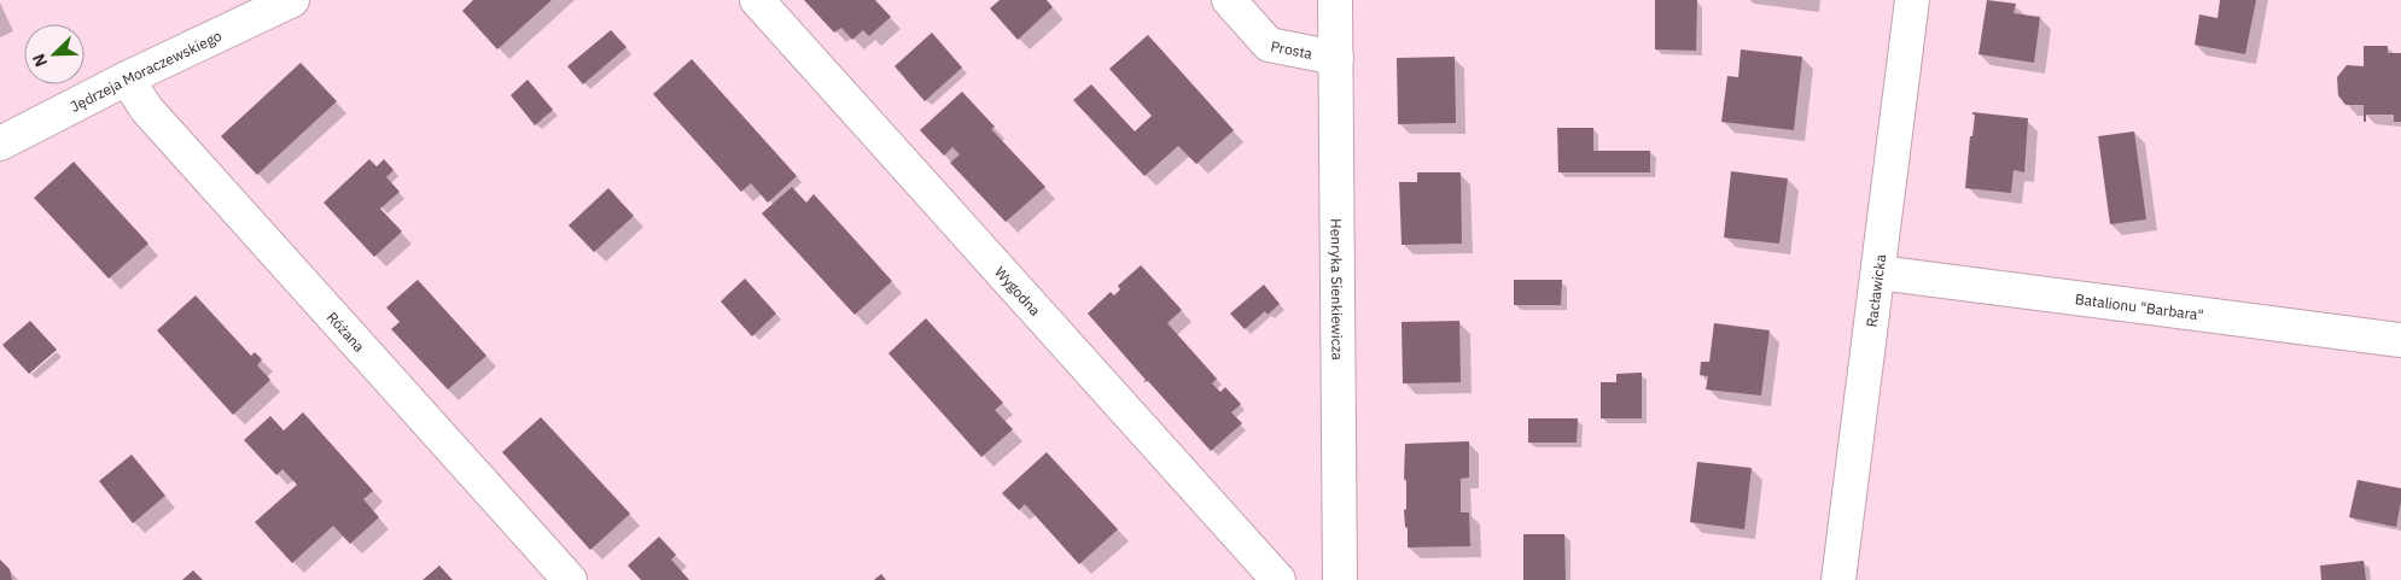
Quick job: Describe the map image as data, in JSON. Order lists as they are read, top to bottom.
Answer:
{
  "streets": {
    "street": [
      "Prosta",
      "Jędrzeja Moraczewskiego",
      "Henryka Sienkiewicza",
      "Wygodna",
      "Racławicka",
      "Batalionu \"Barbara\"",
      "Różana"
    ]
  },
  "crossings": [
    ["Prosta", "Henryka Sienkiewicza"],
    ["Jędrzeja Moraczewskiego", "Różana"],
    ["Racławicka", "Batalionu \"Barbara\""]
  ],
  "north": "bottom left"
}
